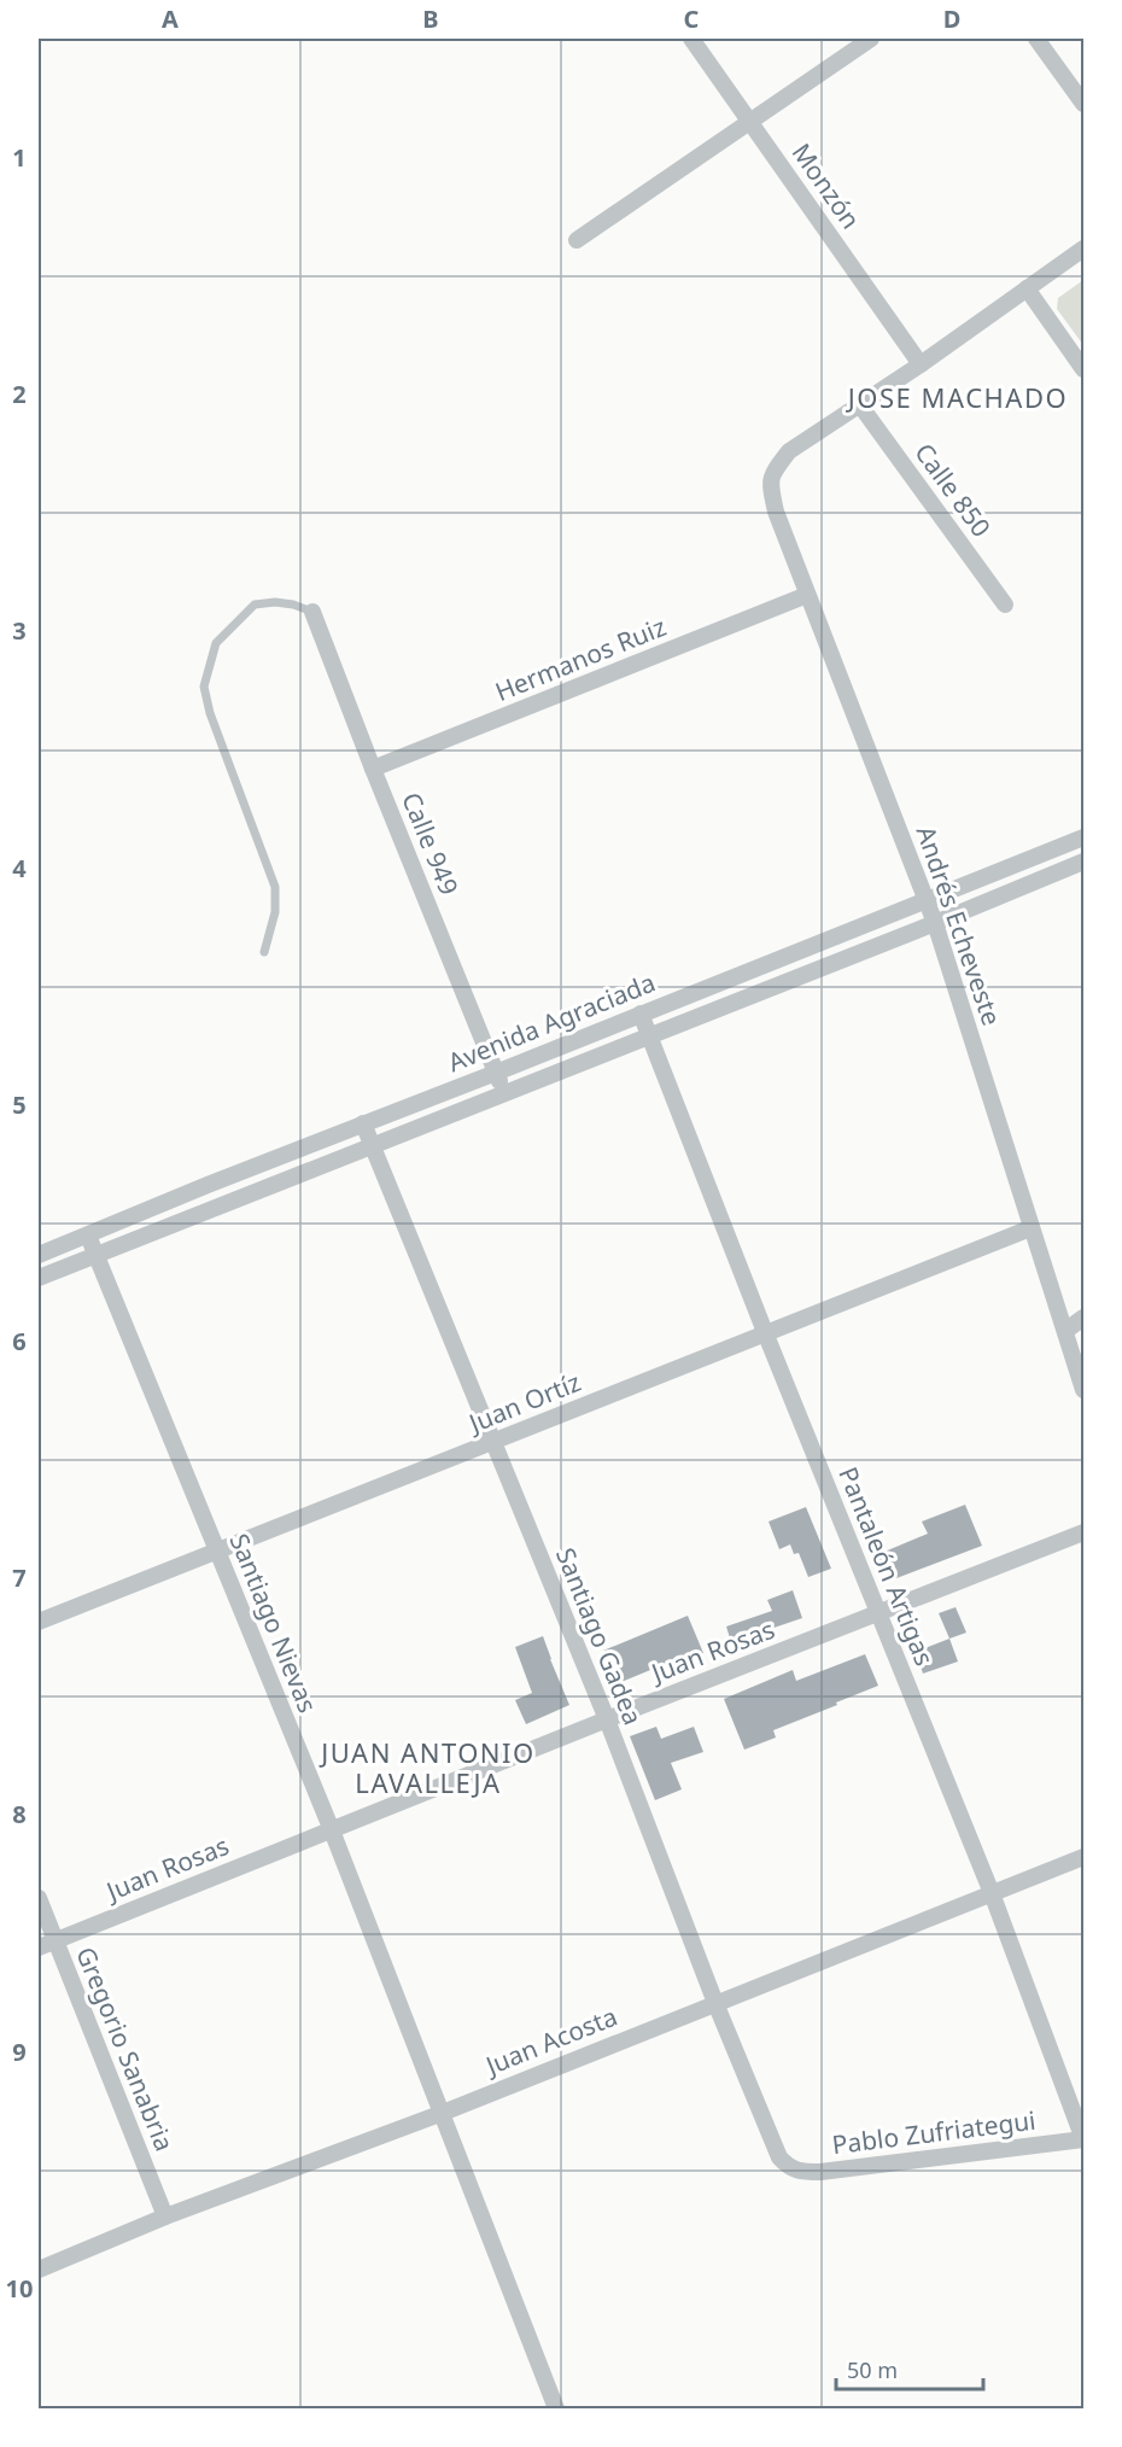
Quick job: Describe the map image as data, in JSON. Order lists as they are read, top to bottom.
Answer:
{
  "streets": {
    "street": [
      "Monzón",
      "Calle 850",
      "Hermanos Ruiz",
      "Calle 949",
      "Andrés Echeveste",
      "Avenida Agraciada",
      "Juan Ortíz",
      "Pantaleón Artigas",
      "Santiago Nievas",
      "Santiago Gadea",
      "Juan Rosas",
      "Juan Acosta",
      "Gregorio Sanabria",
      "Pablo Zufriategui"
    ]
  },
  "crossings": [
    ["Calle 850", "Andrés Echeveste"],
    ["Hermanos Ruiz", "Calle 949"],
    ["Hermanos Ruiz", "Andrés Echeveste"],
    ["Calle 949", "Avenida Agraciada"],
    ["Andrés Echeveste", "Avenida Agraciada"],
    ["Andrés Echeveste", "Juan Ortíz"],
    ["Avenida Agraciada", "Pantaleón Artigas"],
    ["Avenida Agraciada", "Santiago Nievas"],
    ["Avenida Agraciada", "Santiago Gadea"],
    ["Juan Ortíz", "Pantaleón Artigas"],
    ["Juan Ortíz", "Santiago Nievas"],
    ["Juan Ortíz", "Santiago Gadea"],
    ["Pantaleón Artigas", "Juan Rosas"],
    ["Pantaleón Artigas", "Juan Acosta"],
    ["Pantaleón Artigas", "Pablo Zufriategui"],
    ["Santiago Nievas", "Juan Rosas"],
    ["Santiago Nievas", "Juan Acosta"],
    ["Santiago Gadea", "Juan Rosas"],
    ["Santiago Gadea", "Juan Acosta"],
    ["Santiago Gadea", "Pablo Zufriategui"],
    ["Juan Rosas", "Gregorio Sanabria"],
    ["Juan Acosta", "Gregorio Sanabria"]
  ],
  "districts": ["JOSE MACHADO", "JUAN ANTONIO LAVALLEJA"],
  "scale_bar": "50 m",
  "grid": {
    "columns": [
      "A",
      "B",
      "C",
      "D"
    ],
    "rows": [
      "1",
      "2",
      "3",
      "4",
      "5",
      "6",
      "7",
      "8",
      "9",
      "10"
    ]
  }
}
